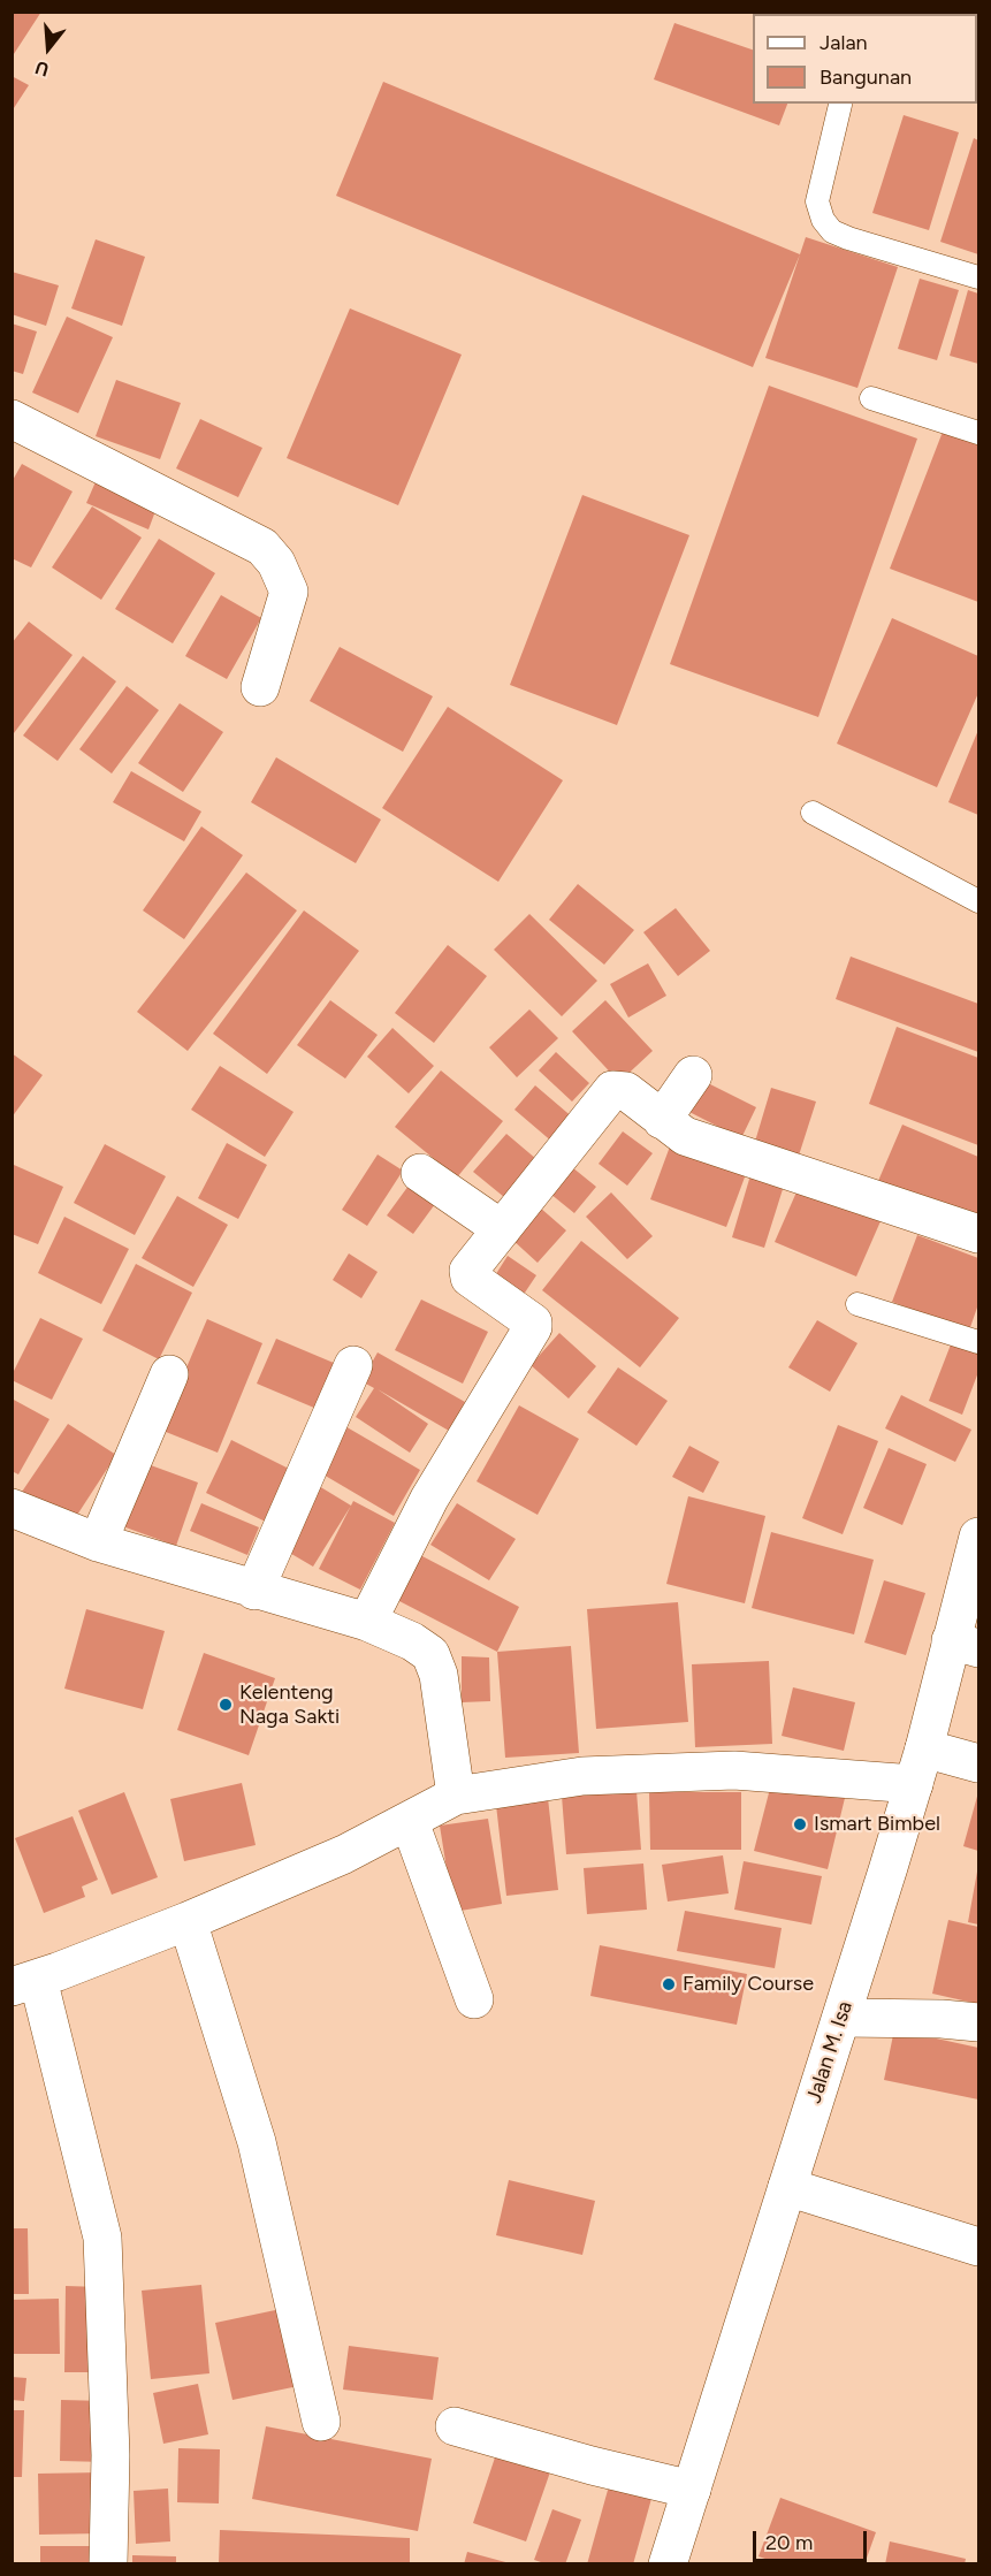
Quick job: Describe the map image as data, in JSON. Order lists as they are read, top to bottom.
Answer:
{
  "streets": {
    "street": ["Jalan M. Isa"]
  },
  "places": ["Kelenteng Naga Sakti", "Ismart Bimbel", "Family Course"],
  "legend": ["Jalan", "Bangunan"],
  "scale_bar": "20 m",
  "north": "bottom"
}
